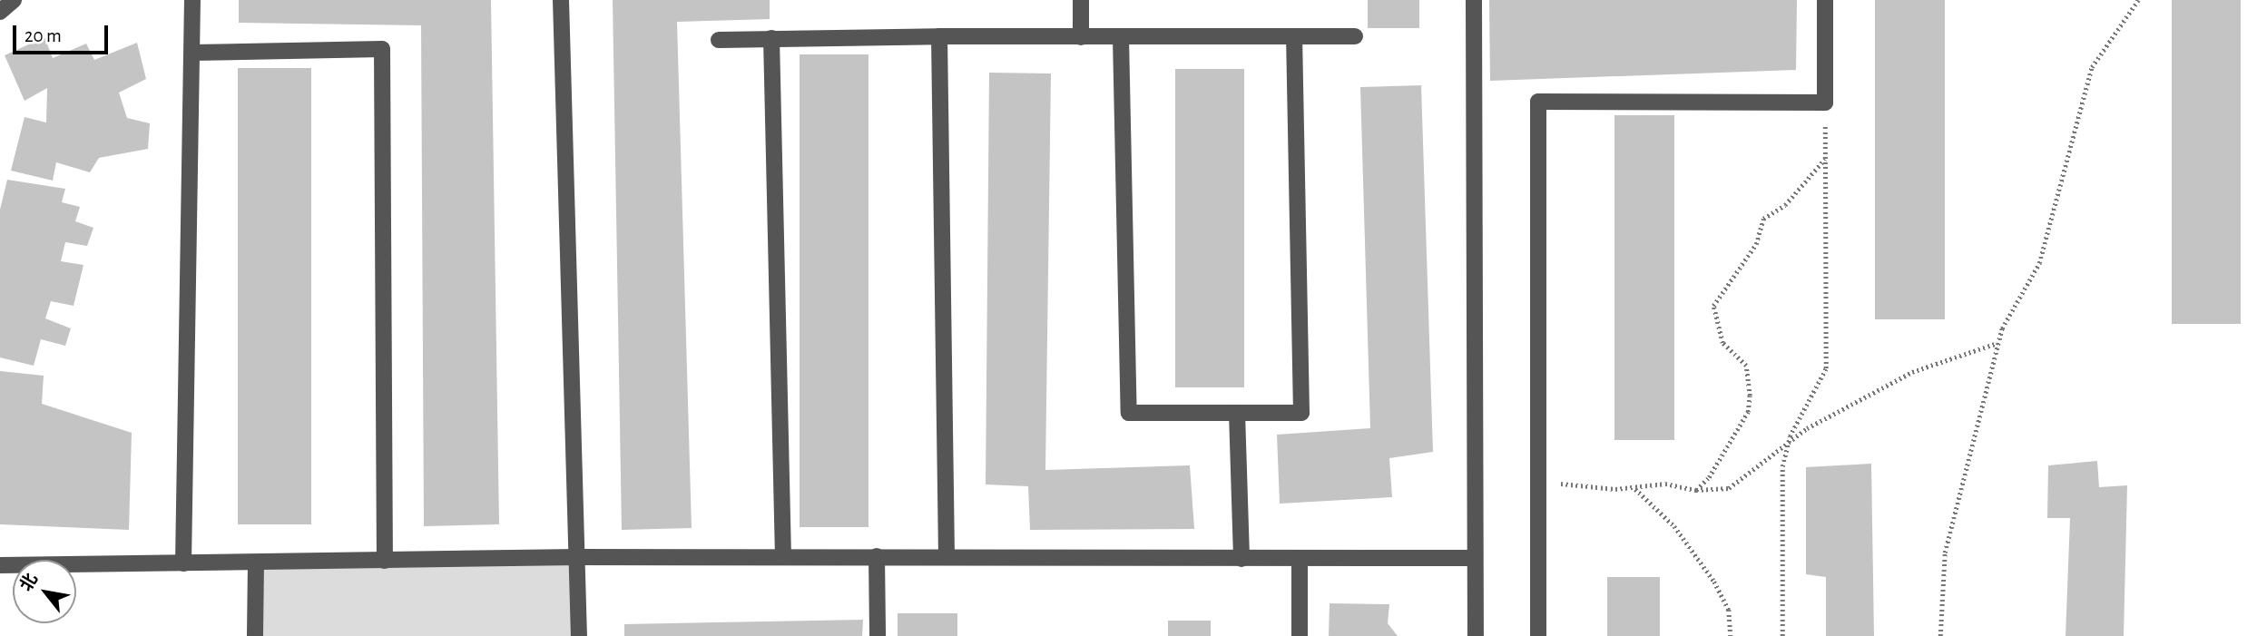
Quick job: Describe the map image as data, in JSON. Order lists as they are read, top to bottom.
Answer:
{
  "scale_bar": "20 m",
  "north": "top left"
}
